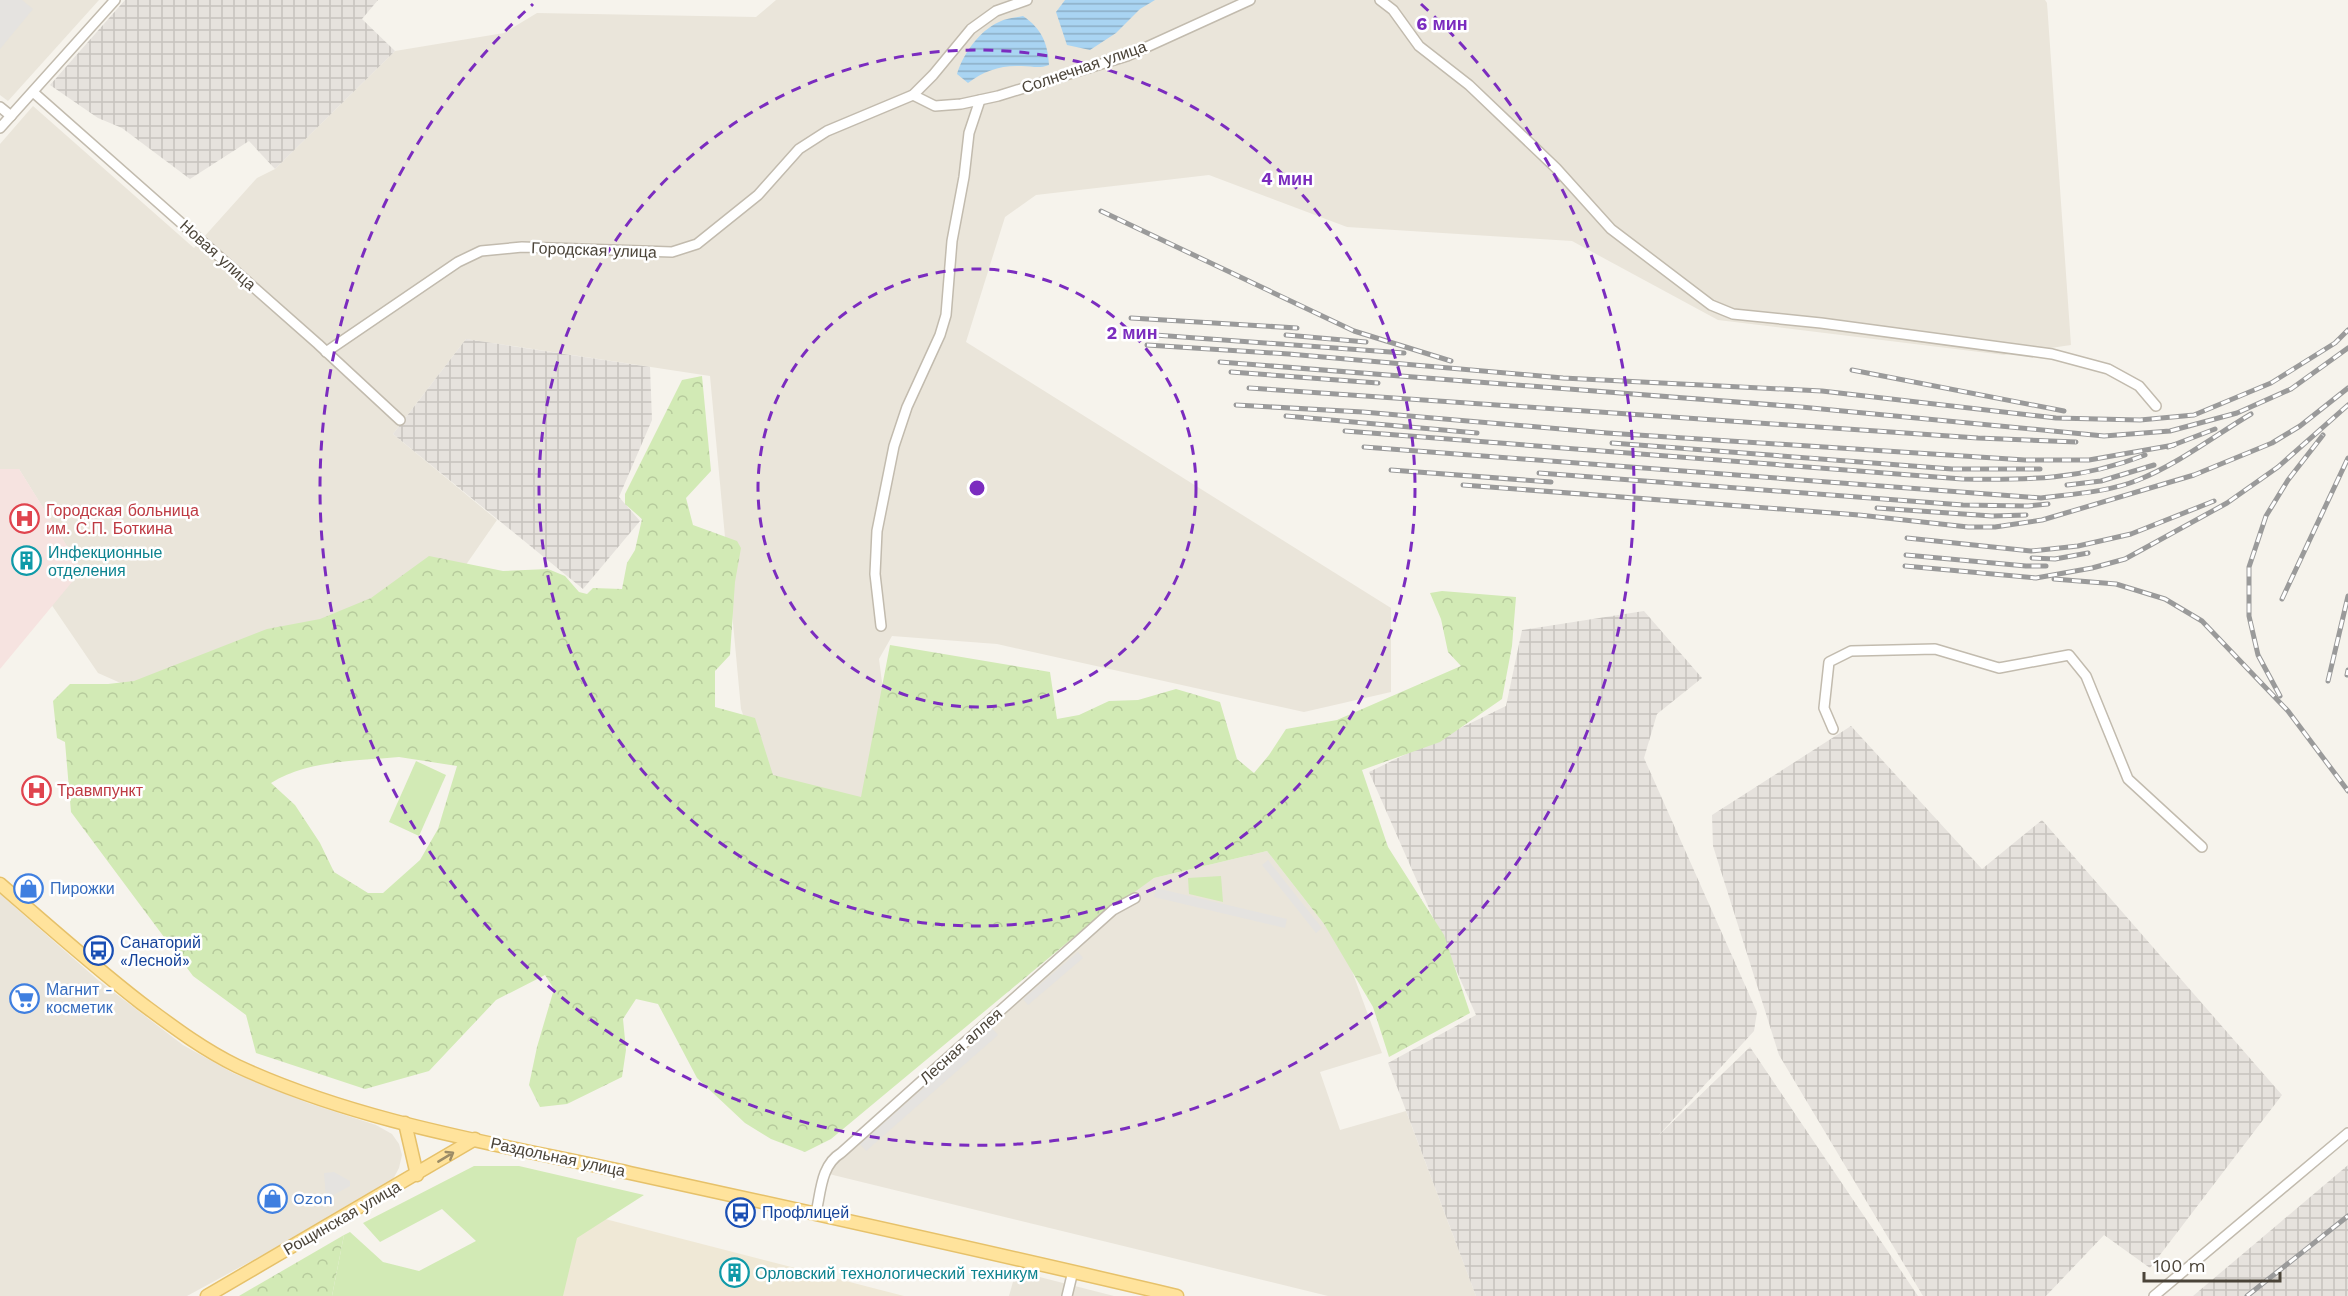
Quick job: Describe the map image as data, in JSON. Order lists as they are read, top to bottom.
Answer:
{
  "streets": {
    "main road": ["Раздольная улица", "Рощинская улица"],
    "street": [
      "Солнечная улица",
      "Городская улица",
      "Новая улица",
      "Лесная аллея"
    ]
  },
  "crossings": [
    ["Солнечная улица", "Городская улица"],
    ["Городская улица", "Новая улица"],
    ["Лесная аллея", "Раздольная улица"],
    ["Раздольная улица", "Рощинская улица"]
  ],
  "places": {
    "hospital": ["Городская больница им. С.П. Боткина", "Травмпункт"],
    "building": ["Инфекционные отделения", "Орловский технологический техникум"],
    "shop": ["Пирожки", "Ozon"],
    "bus stop": ["Санаторий «Лесной»", "Профлицей"],
    "supermarket": ["Магнит - косметик"]
  },
  "scale_bar": "100 m",
  "rings": ["6 мин", "4 мин", "2 мин"]
}
